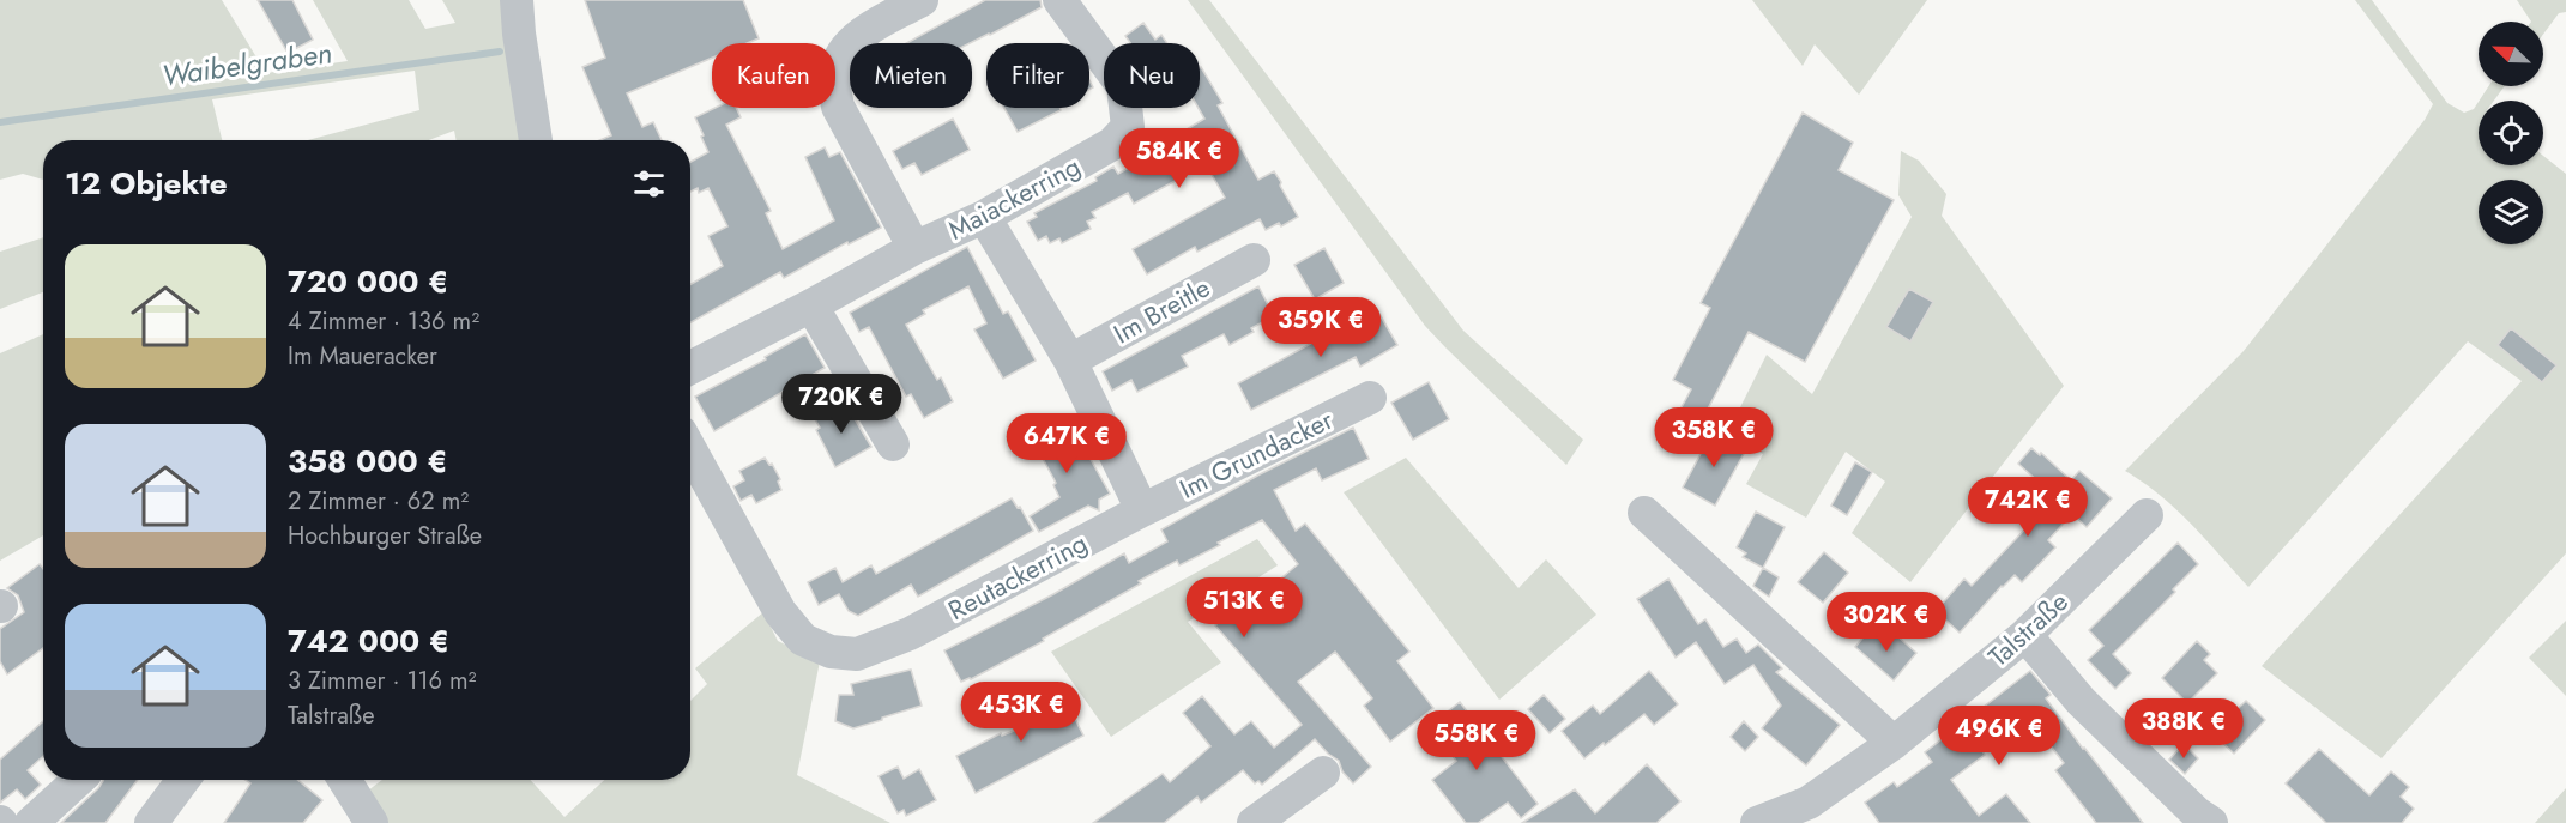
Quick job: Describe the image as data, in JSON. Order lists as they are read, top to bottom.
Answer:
{
  "streets": {
    "street": [
      "Maiackerring",
      "Im Breitle",
      "Im Grundacker",
      "Reutackerring",
      "Talstraße"
    ]
  },
  "crossings": [
    ["Im Grundacker", "Reutackerring"]
  ],
  "water": ["Waibelgraben"],
  "north": "top left",
  "page": {
    "chip": [
      "Kaufen",
      "Mieten",
      "Filter",
      "Neu"
    ],
    "price": [
      "584K €",
      "359K €",
      "720K €",
      "358K €",
      "647K €",
      "742K €",
      "513K €",
      "302K €",
      "453K €",
      "388K €",
      "496K €",
      "558K €"
    ],
    "heading": "12 Objekte",
    "list": [
      {
        "name": "720 000 €",
        "note": "4 Zimmer · 136 m² · Im Maueracker"
      },
      {
        "name": "358 000 €",
        "note": "2 Zimmer · 62 m² · Hochburger Straße"
      },
      {
        "name": "742 000 €",
        "note": "3 Zimmer · 116 m² · Talstraße"
      }
    ]
  }
}
